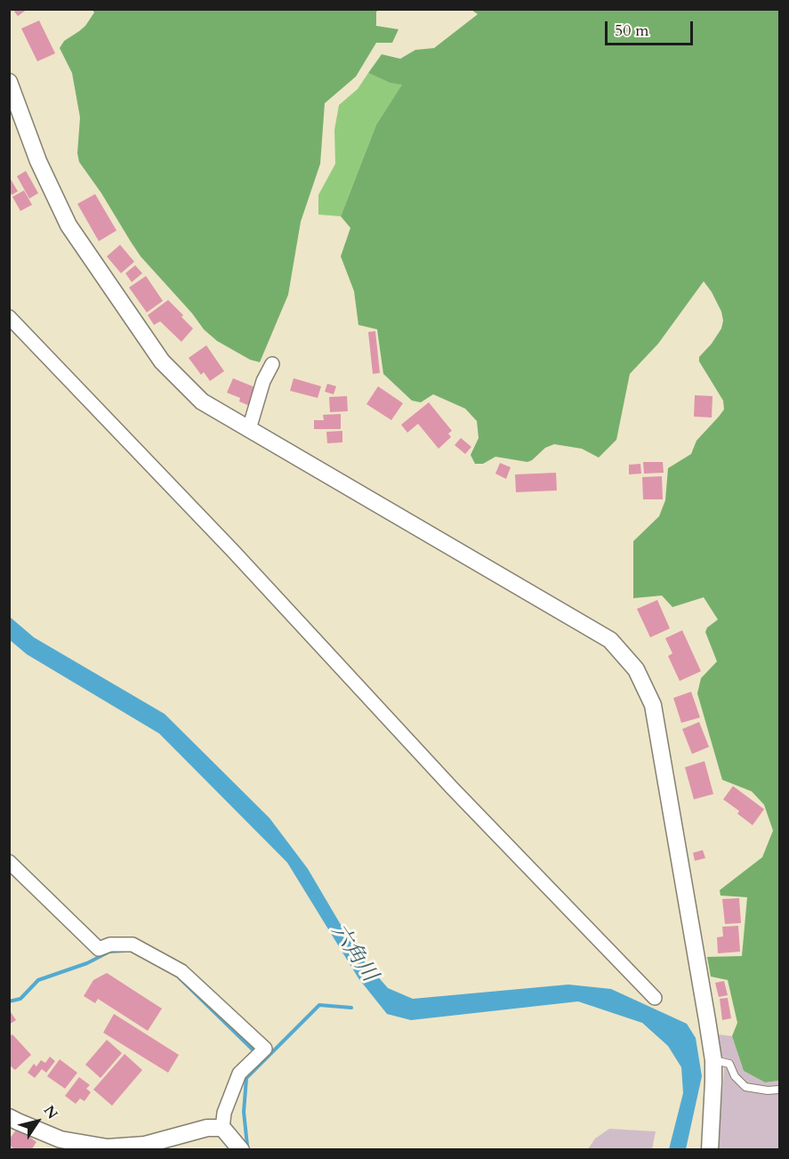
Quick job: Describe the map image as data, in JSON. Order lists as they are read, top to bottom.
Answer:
{
  "water": ["六角川"],
  "scale_bar": "50 m",
  "north": "top right"
}
